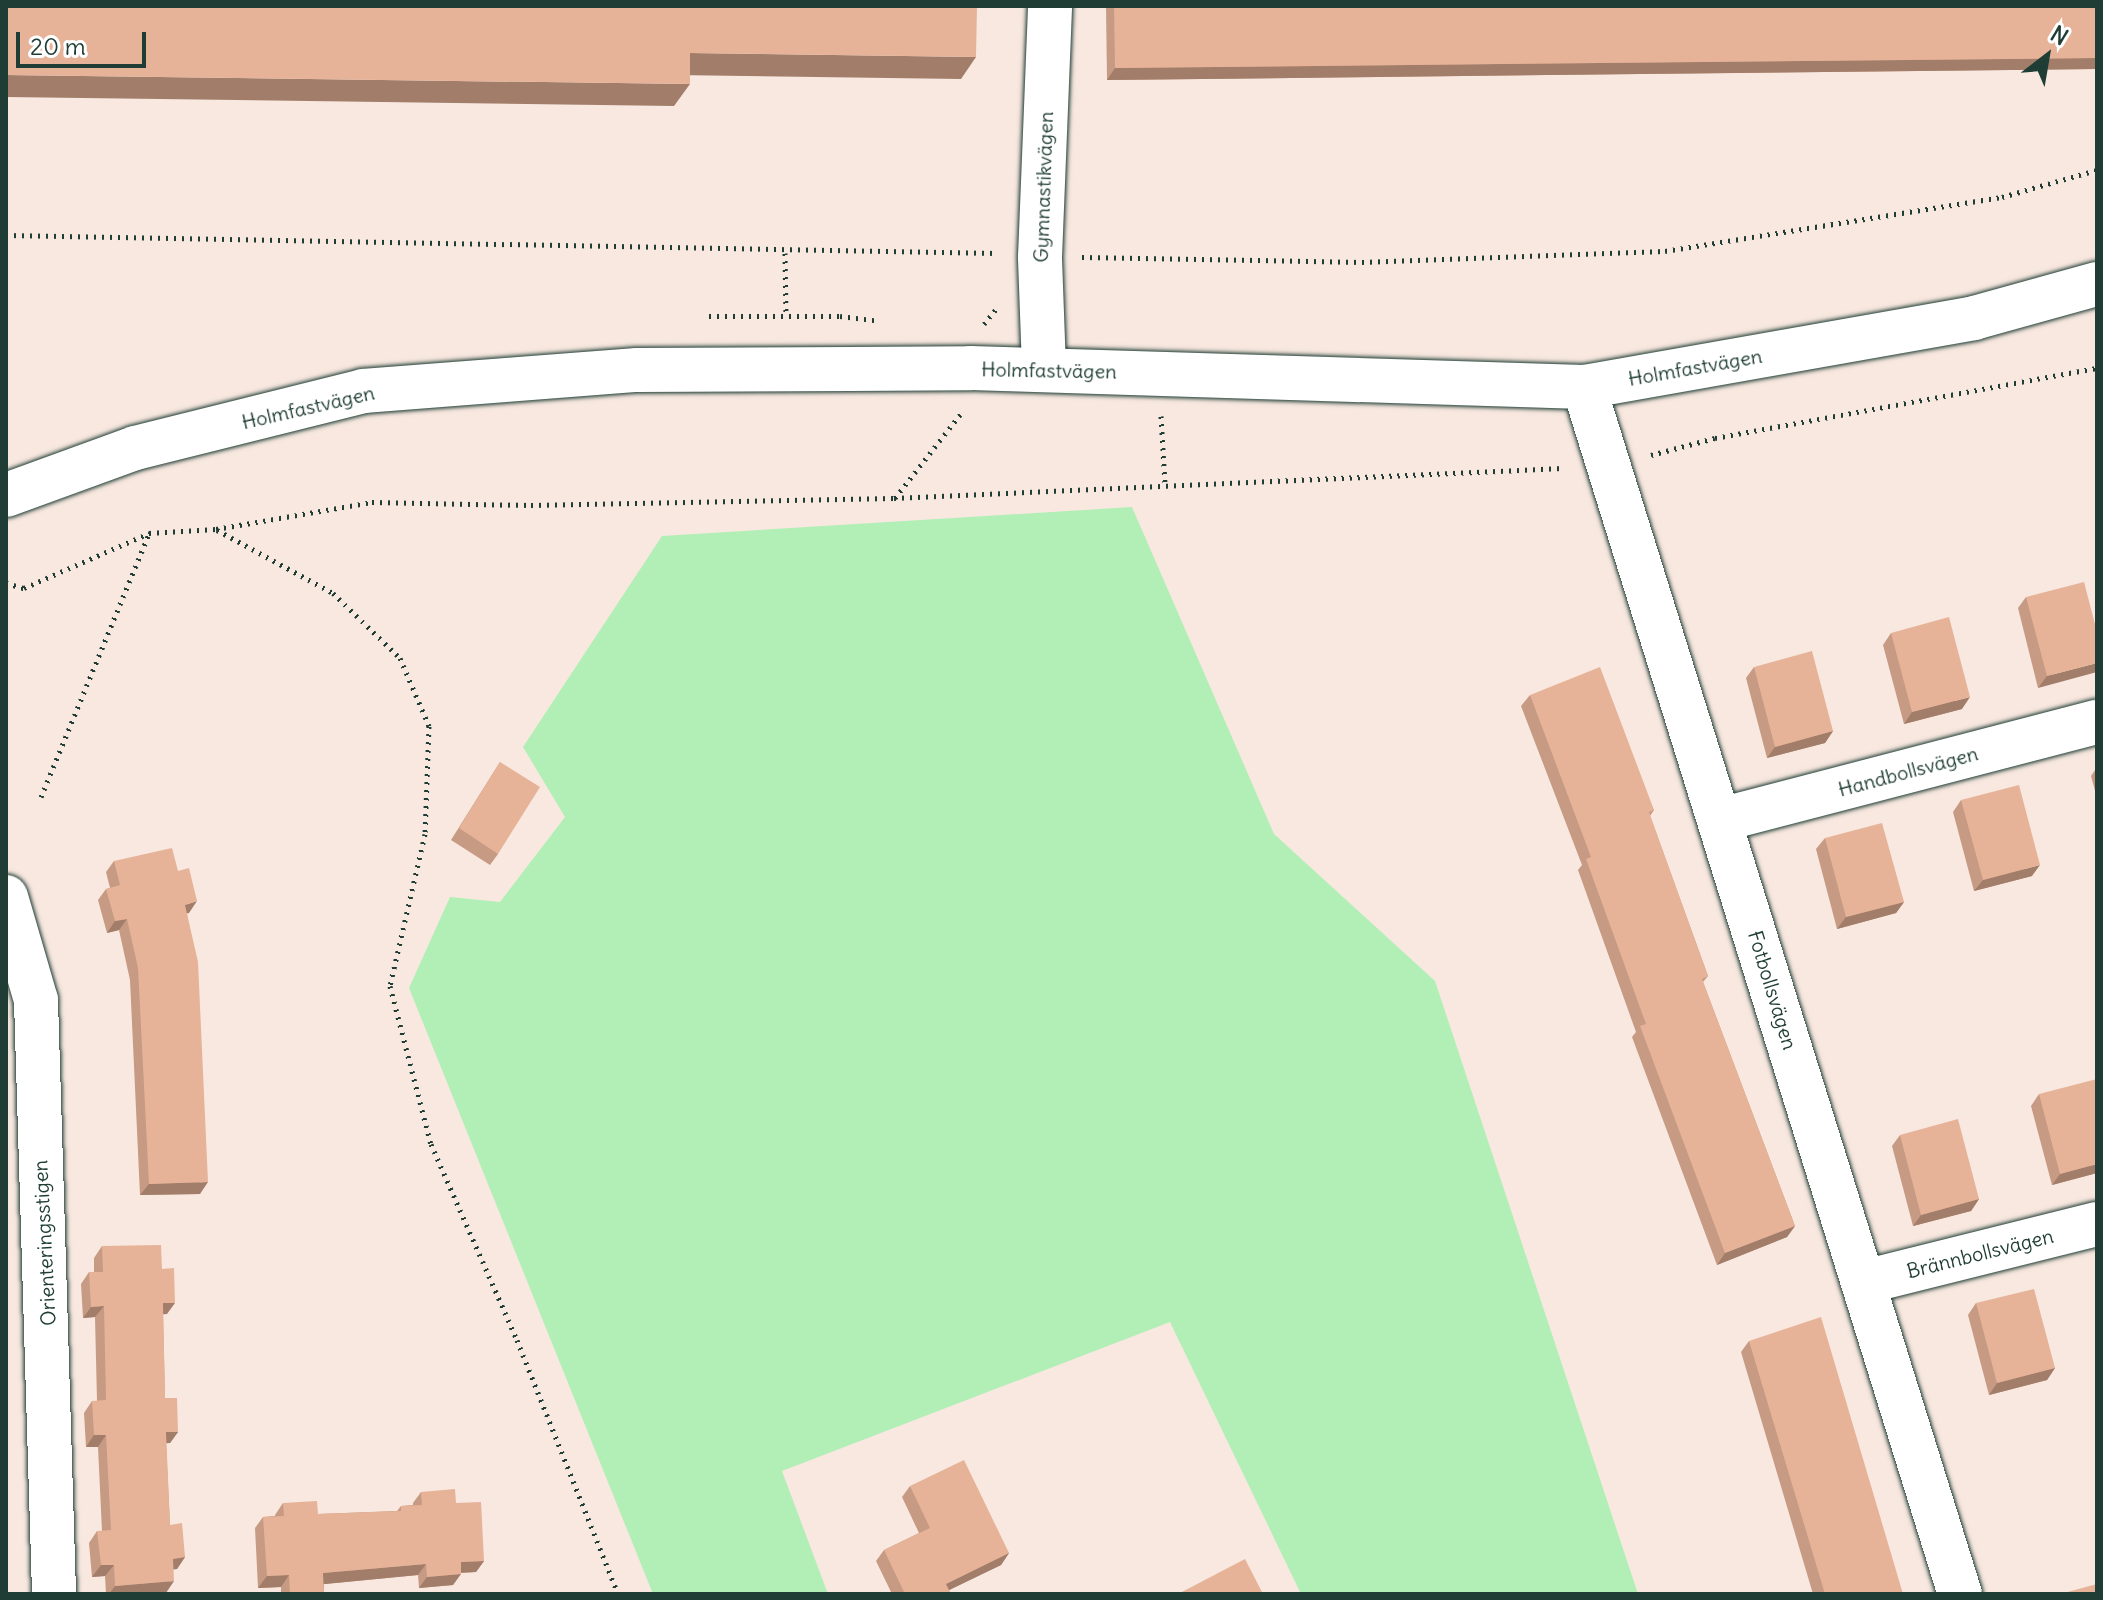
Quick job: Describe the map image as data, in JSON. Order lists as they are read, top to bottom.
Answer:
{
  "streets": {
    "street": [
      "Gymnastikvägen",
      "Holmfastvägen",
      "Handbollsvägen",
      "Fotbollsvägen",
      "Orienteringsstigen",
      "Brännbollsvägen"
    ]
  },
  "crossings": [
    ["Gymnastikvägen", "Holmfastvägen"],
    ["Holmfastvägen", "Fotbollsvägen"],
    ["Handbollsvägen", "Fotbollsvägen"],
    ["Fotbollsvägen", "Brännbollsvägen"]
  ],
  "scale_bar": "20 m",
  "north": "top right"
}
